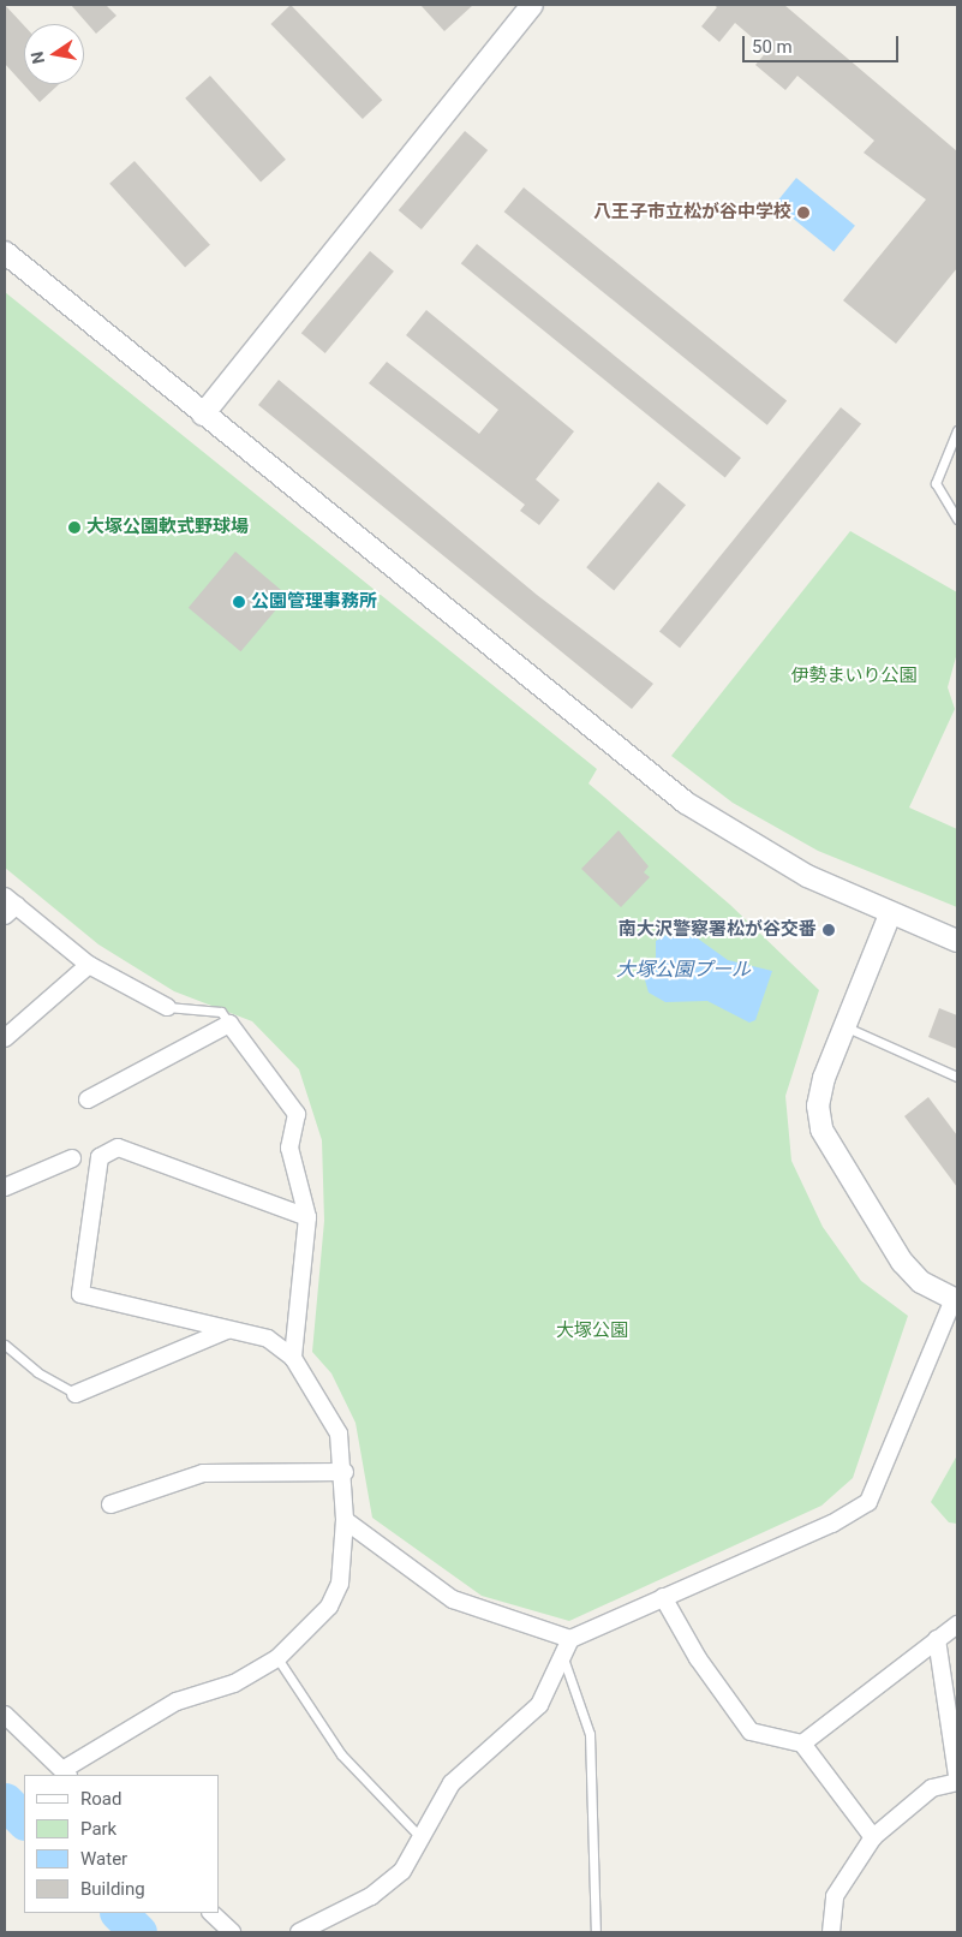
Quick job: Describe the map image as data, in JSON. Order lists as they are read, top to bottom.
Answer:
{
  "water": ["大塚公園プール"],
  "parks": ["伊勢まいり公園", "大塚公園"],
  "places": [
    "八王子市立松が谷中学校",
    "大塚公園軟式野球場",
    "公園管理事務所",
    "南大沢警察署松が谷交番"
  ],
  "legend": [
    "Road",
    "Park",
    "Water",
    "Building"
  ],
  "scale_bar": "50 m",
  "north": "left"
}
